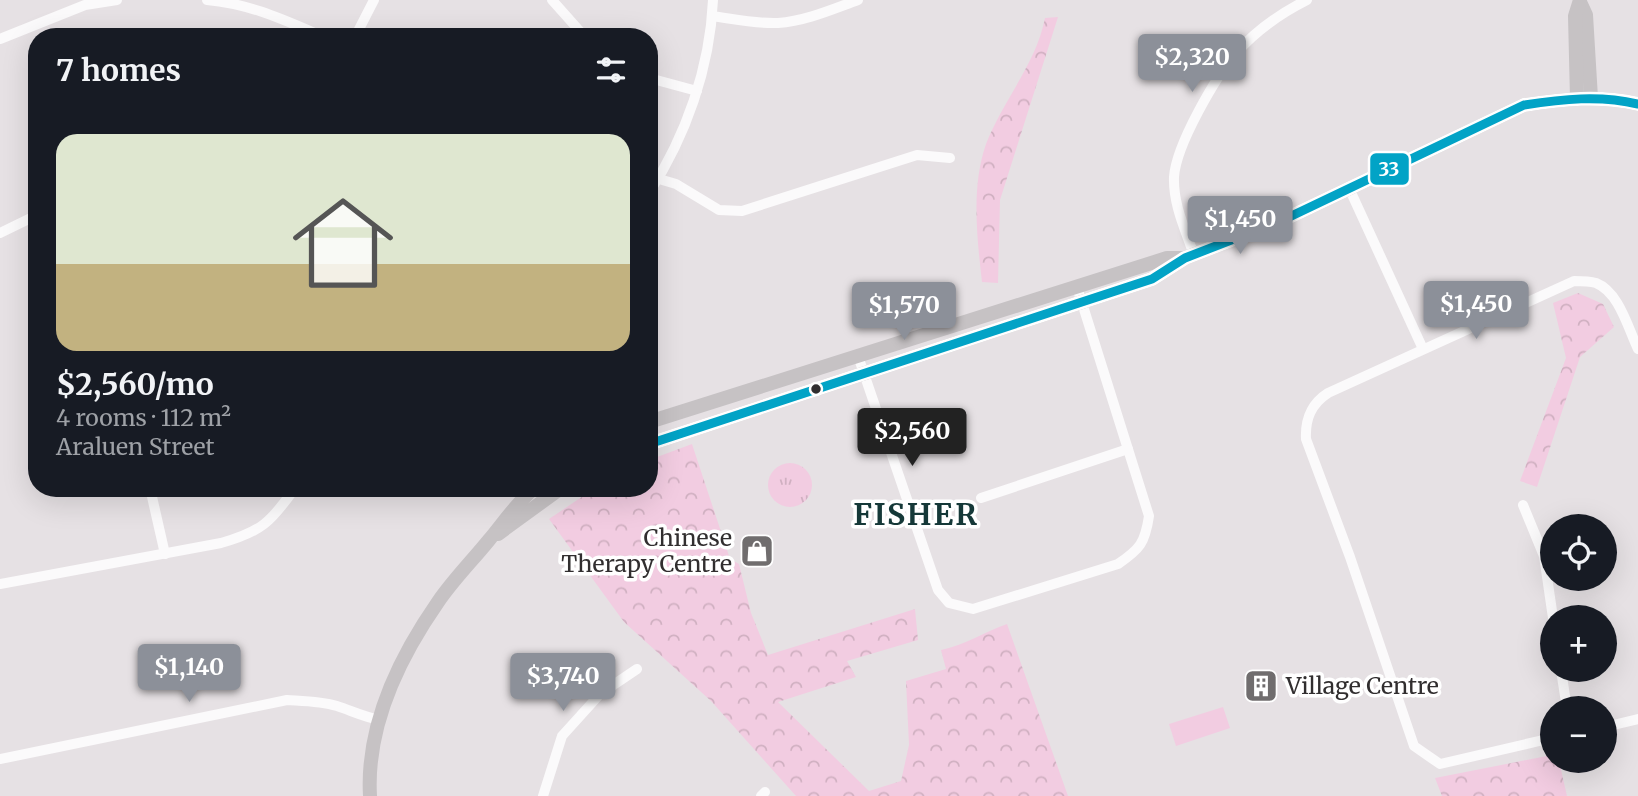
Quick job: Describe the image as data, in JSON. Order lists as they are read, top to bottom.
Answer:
{
  "districts": ["FISHER"],
  "places": {
    "shop": ["Chinese Therapy Centre"],
    "building": ["Village Centre"]
  },
  "lines": ["transit line 33"],
  "page": {
    "heading": "7 homes",
    "price": [
      "$2,320",
      "$1,450",
      "$1,450",
      "$1,570",
      "$2,560",
      "$1,140",
      "$3,740"
    ],
    "list": [
      {
        "name": "$2,560/mo",
        "note": "4 rooms · 112 m² · Araluen Street"
      }
    ],
    "map_buttons": ["+", "−"]
  }
}
